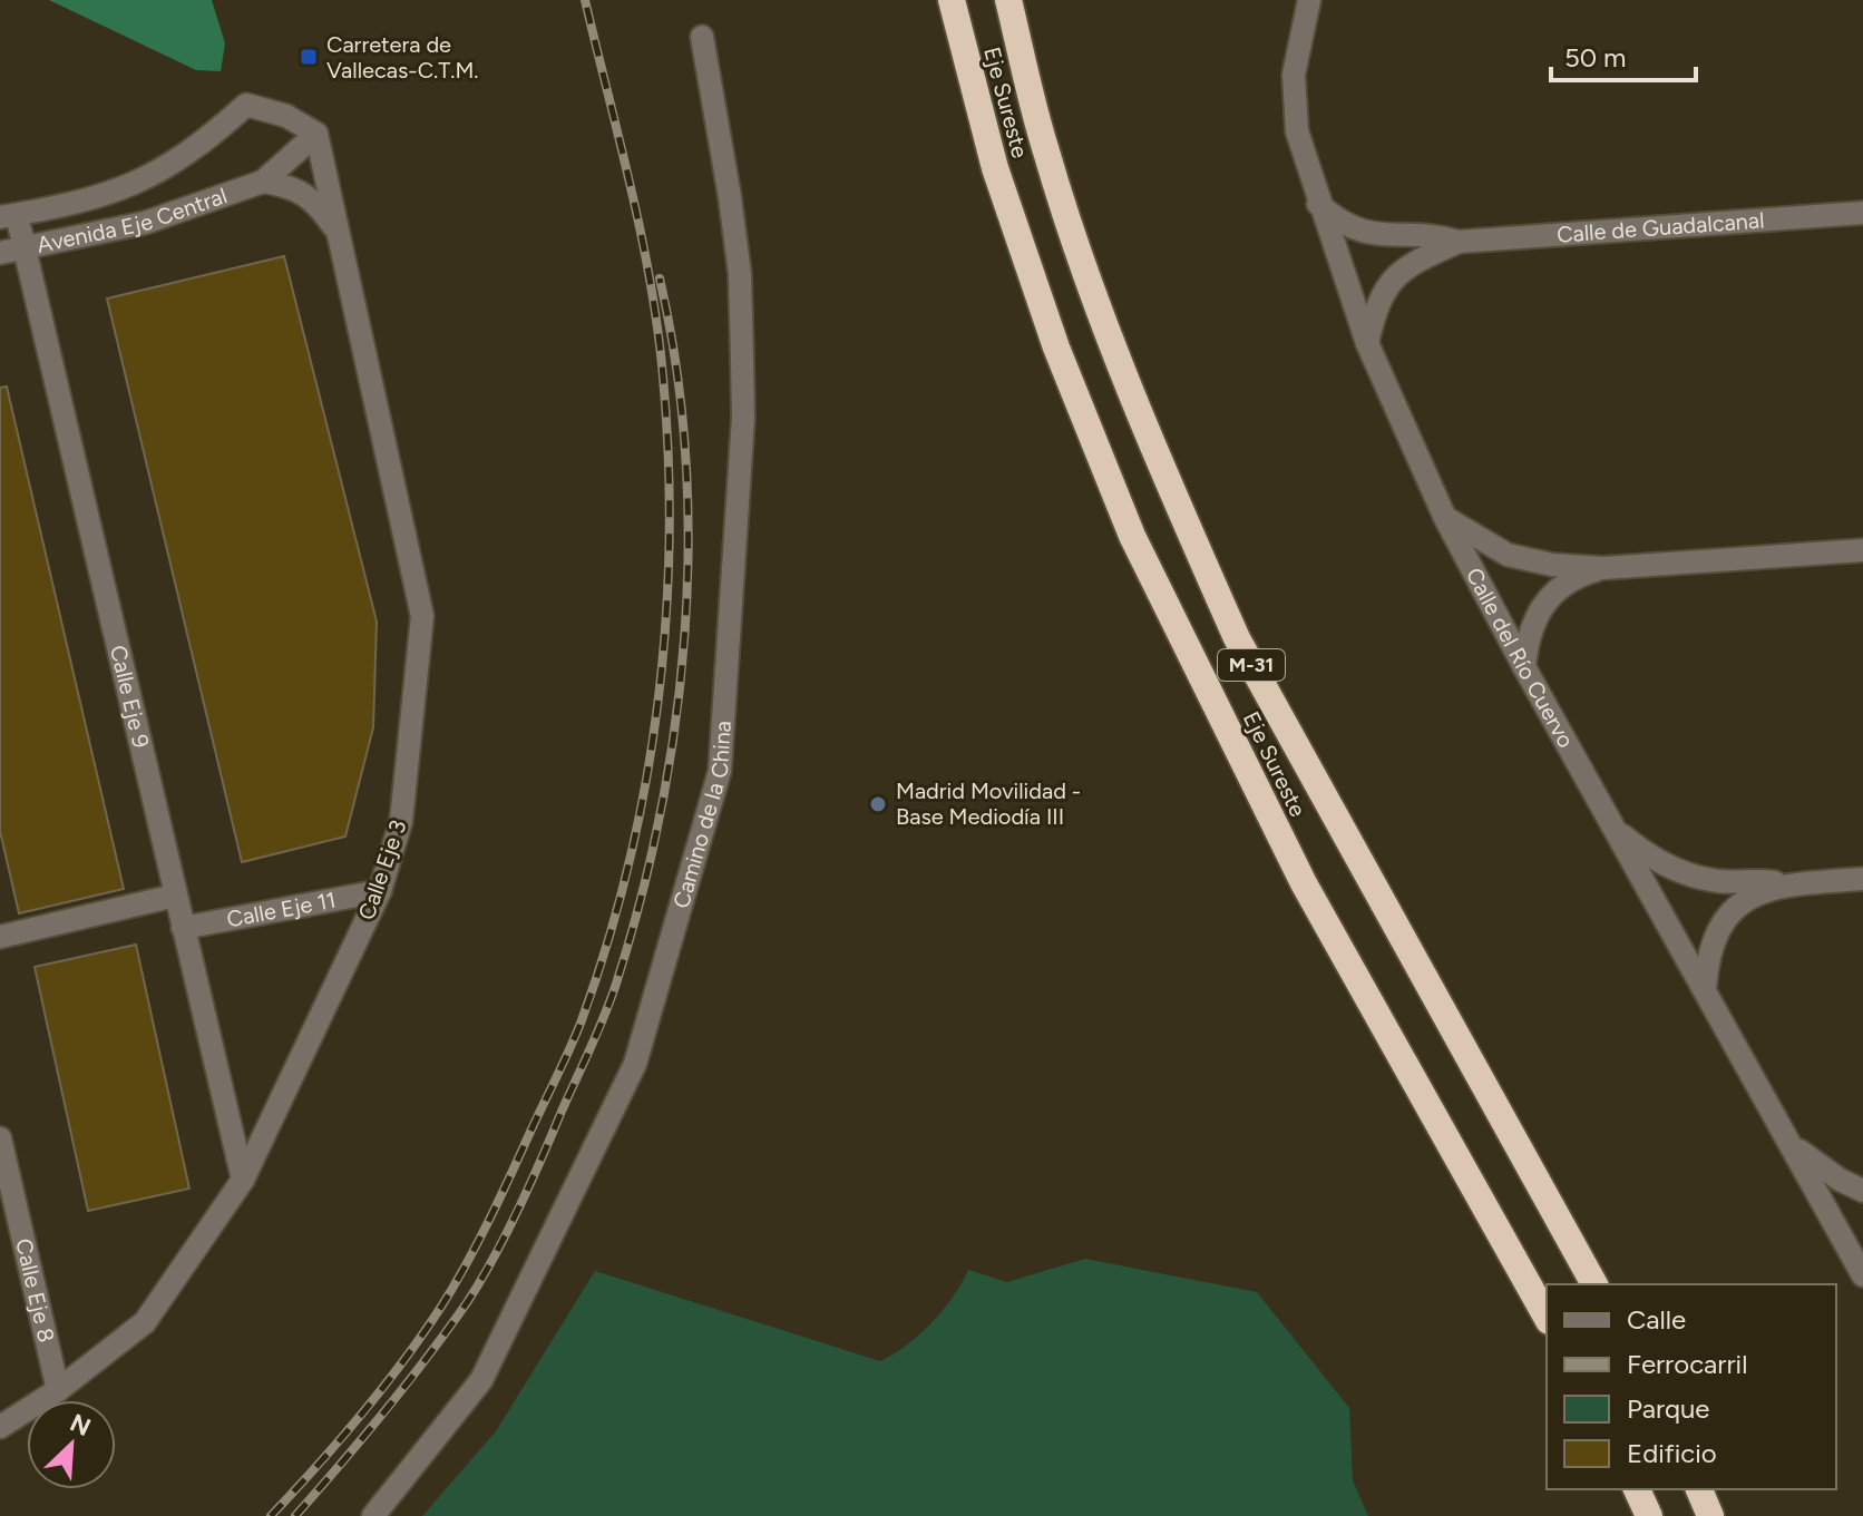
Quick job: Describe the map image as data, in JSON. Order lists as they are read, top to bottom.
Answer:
{
  "streets": {
    "highway": ["Eje Sureste", "M-31"],
    "street": [
      "Avenida Eje Central",
      "Calle de Guadalcanal",
      "Calle del Río Cuervo",
      "Calle Eje 9",
      "Camino de la China",
      "Calle Eje 3",
      "Calle Eje 11",
      "Calle Eje 8"
    ]
  },
  "crossings": [
    ["Avenida Eje Central", "Calle Eje 9"],
    ["Avenida Eje Central", "Calle Eje 3"],
    ["Calle de Guadalcanal", "Calle del Río Cuervo"],
    ["Calle Eje 9", "Calle Eje 3"],
    ["Calle Eje 9", "Calle Eje 11"],
    ["Calle Eje 3", "Calle Eje 11"],
    ["Calle Eje 3", "Calle Eje 8"]
  ],
  "places": {
    "transit": ["Carretera de Vallecas-C.T.M."],
    "other": ["Madrid Movilidad - Base Mediodía III"]
  },
  "legend": [
    "Calle",
    "Ferrocarril",
    "Parque",
    "Edificio"
  ],
  "scale_bar": "50 m",
  "north": "top right"
}
